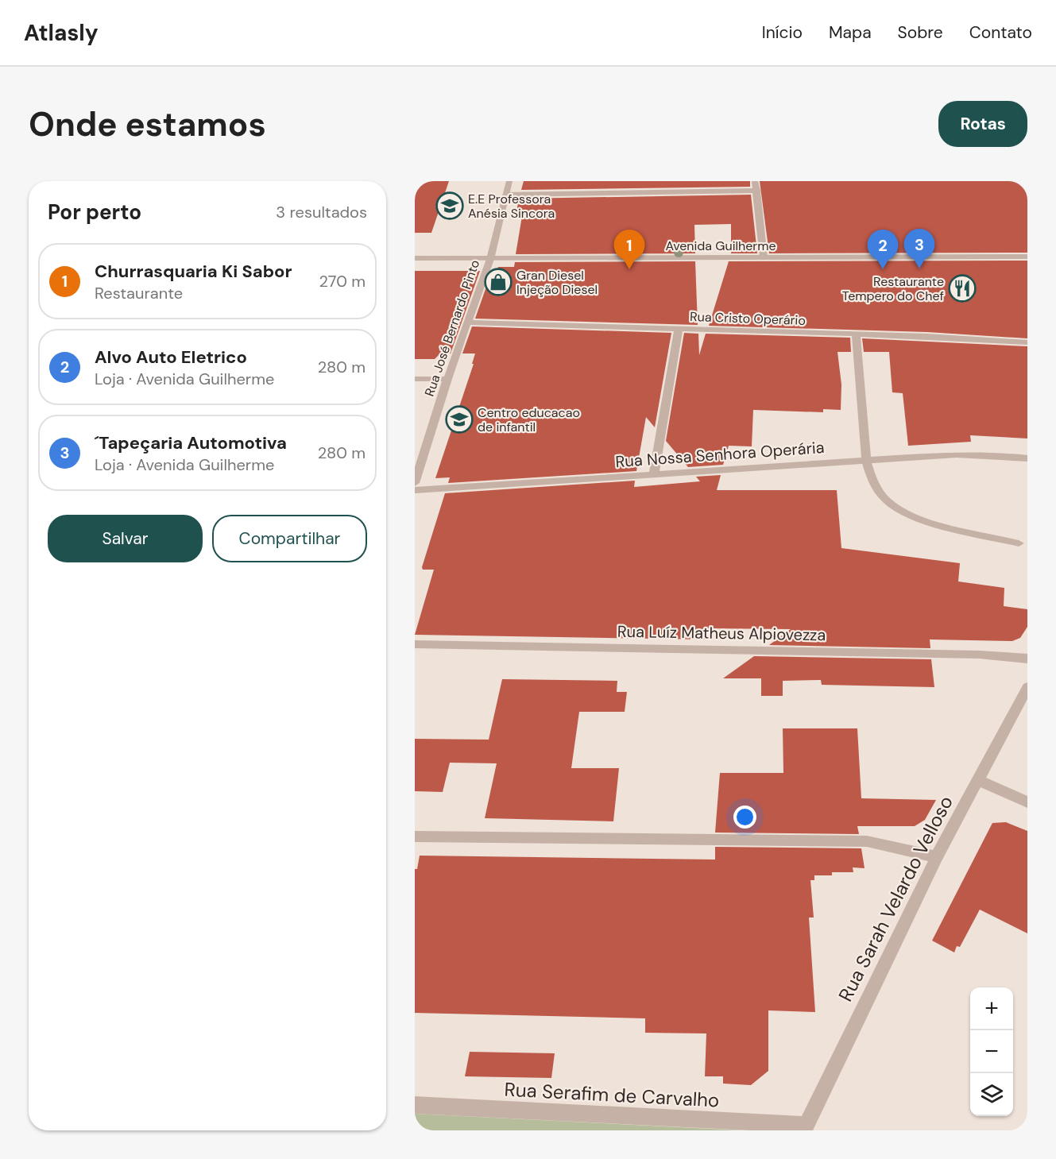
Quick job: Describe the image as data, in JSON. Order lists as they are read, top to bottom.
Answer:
{
  "streets": {
    "street": [
      "Avenida Guilherme",
      "Rua Cristo Operário",
      "Rua José Bernardo Pinto",
      "Rua Nossa Senhora Operária",
      "Rua Luíz Matheus Alpiovezza",
      "Rua Sarah Velardo Velloso",
      "Rua Serafim de Carvalho"
    ]
  },
  "crossings": [
    ["Avenida Guilherme", "Rua José Bernardo Pinto"],
    ["Rua Cristo Operário", "Rua José Bernardo Pinto"],
    ["Rua Sarah Velardo Velloso", "Rua Serafim de Carvalho"]
  ],
  "places": {
    "school or university": ["E.E Professora Anésia Sincora", "Centro educacao de infantil"],
    "shop": ["Gran Diesel Injeção Diesel"],
    "restaurant": ["Restaurante Tempero do Chef"]
  },
  "page": {
    "header": "Atlasly",
    "nav": [
      "Início",
      "Mapa",
      "Sobre",
      "Contato"
    ],
    "buttons": [
      "Rotas",
      ["Salvar", "Compartilhar"]
    ],
    "title": "Onde estamos",
    "heading": ["Por perto", "3 resultados"],
    "pins": ["3", "1", "2"],
    "list": [
      {
        "mark": "1",
        "name": "Churrasquaria Ki Sabor",
        "note": "Restaurante",
        "value": "270 m"
      },
      {
        "mark": "2",
        "name": "Alvo Auto Eletrico",
        "note": "Loja · Avenida Guilherme",
        "value": "280 m"
      },
      {
        "mark": "3",
        "name": "´Tapeçaria Automotiva",
        "note": "Loja · Avenida Guilherme",
        "value": "280 m"
      }
    ],
    "map_buttons": ["+", "−"]
  }
}
